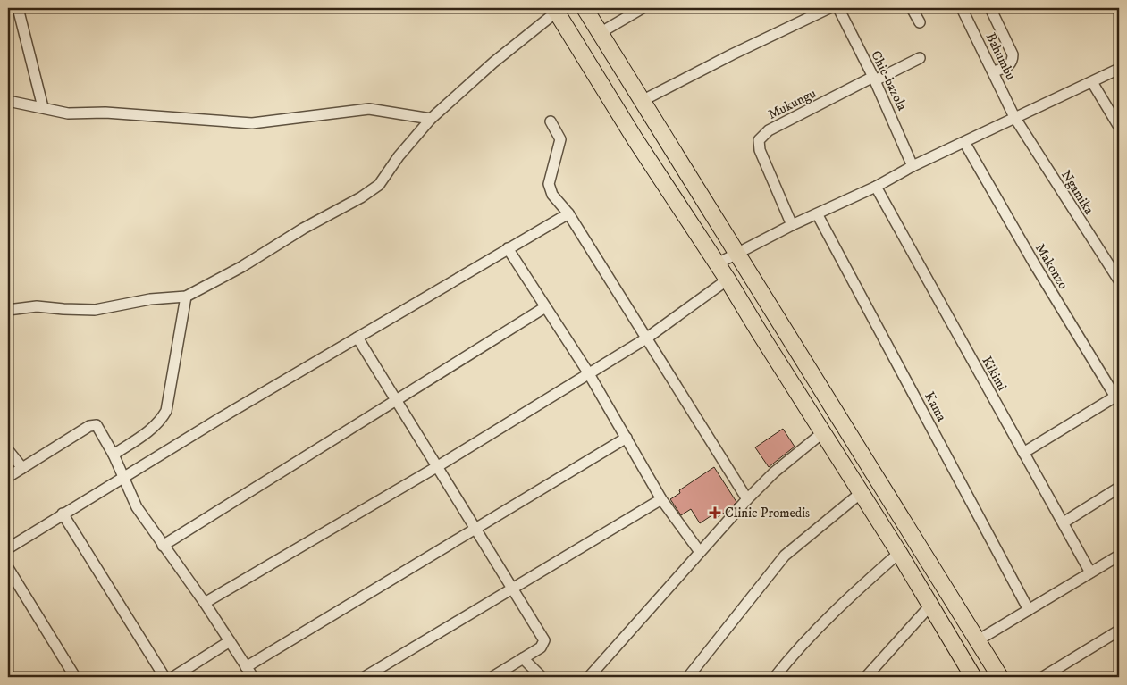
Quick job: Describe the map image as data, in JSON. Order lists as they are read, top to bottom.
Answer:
{
  "streets": {
    "street": [
      "Bahumbu",
      "Chic-bazola",
      "Mukungu",
      "Ngamika",
      "Makonzo",
      "Kikimi",
      "Kama"
    ]
  },
  "crossings": [
    ["Bahumbu", "Ngamika"],
    ["Chic-bazola", "Mukungu"]
  ],
  "places": {
    "health": ["Clinic Promedis"]
  }
}
